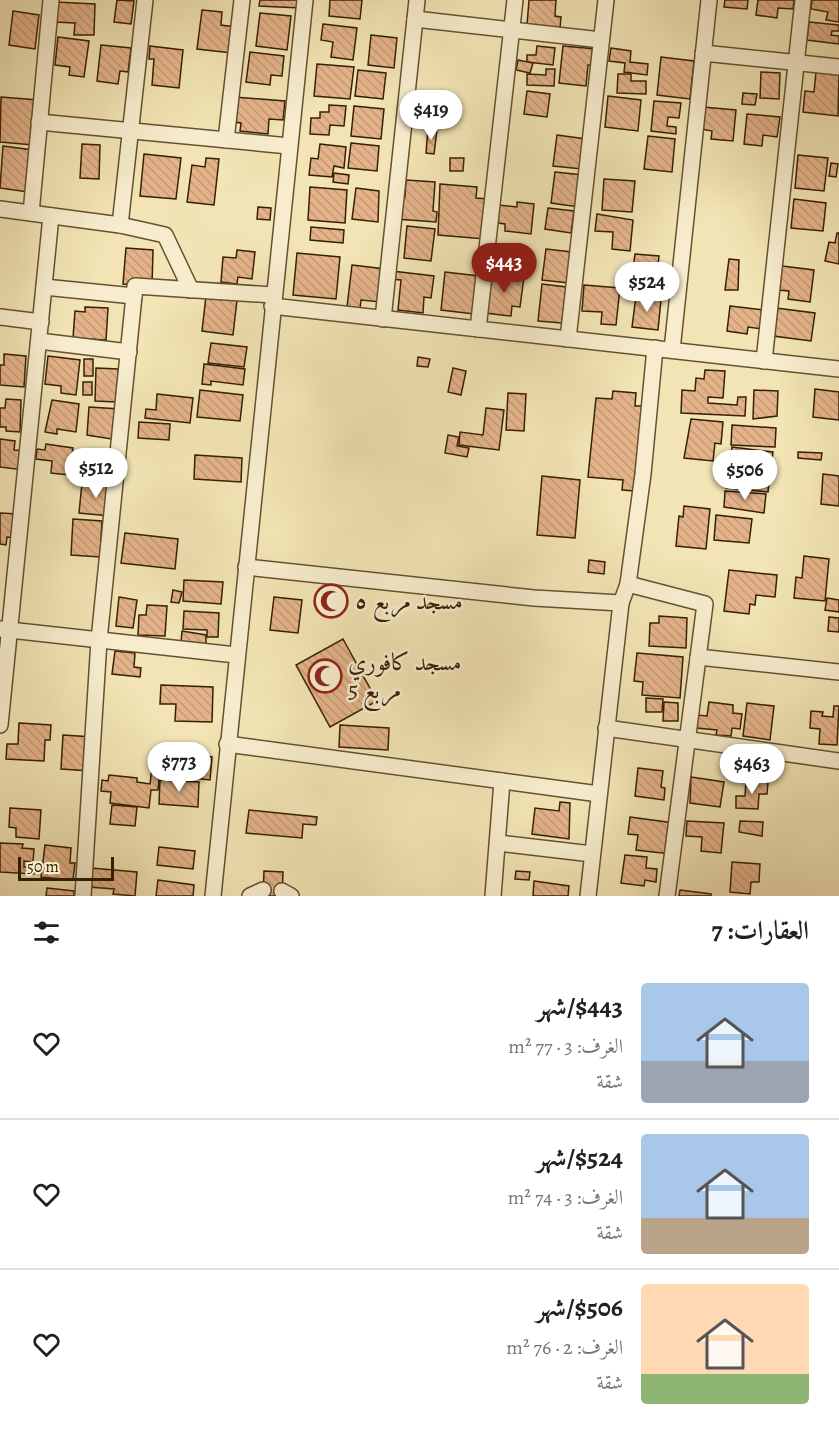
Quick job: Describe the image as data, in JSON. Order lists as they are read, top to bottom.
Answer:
{
  "places": {
    "mosque": ["مسجد مربع ٥", "مسجد كافوري مربع 5"]
  },
  "scale_bar": "50 m",
  "page": {
    "price": [
      "$419",
      "$443",
      "$524",
      "$512",
      "$506",
      "$773",
      "$463"
    ],
    "scale": "50 m",
    "heading": "العقارات: 7",
    "list": [
      {
        "name": "$443/شهر",
        "note": "الغرف: 3 · 77 m² · شقة"
      },
      {
        "name": "$524/شهر",
        "note": "الغرف: 3 · 74 m² · شقة"
      },
      {
        "name": "$506/شهر",
        "note": "الغرف: 2 · 76 m² · شقة"
      }
    ]
  }
}
